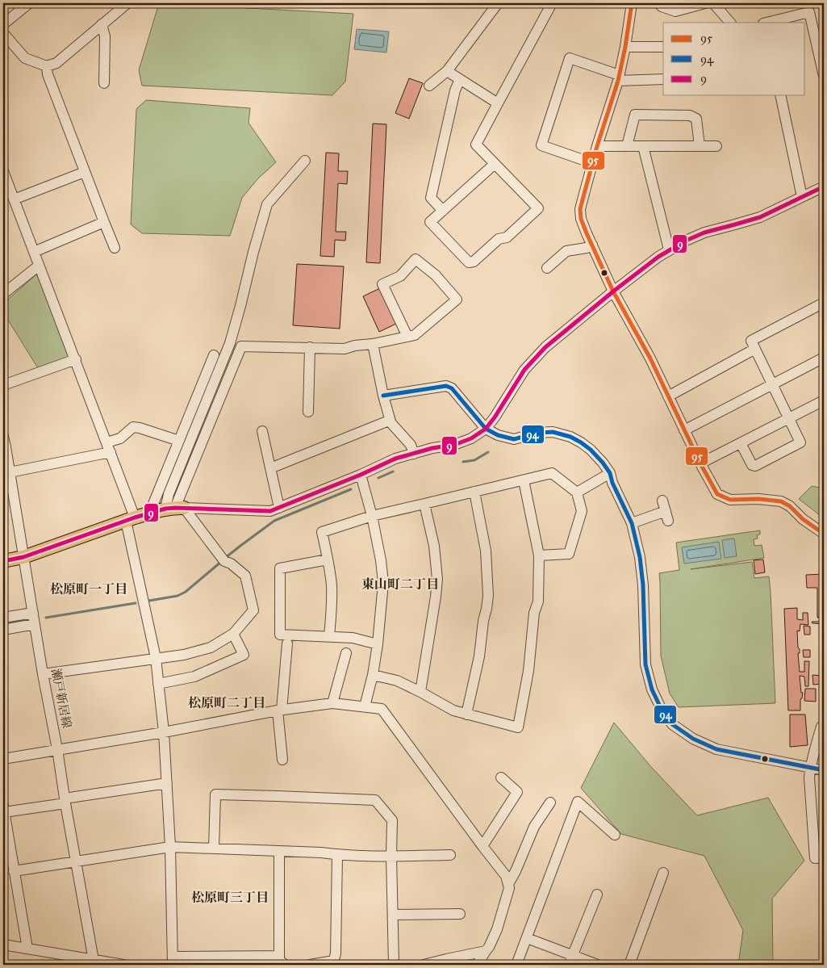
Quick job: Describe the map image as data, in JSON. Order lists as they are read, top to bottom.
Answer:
{
  "streets": {
    "street": ["瀬戸新居線"]
  },
  "districts": [
    "東山町二丁目",
    "松原町一丁目",
    "松原町二丁目",
    "松原町三丁目"
  ],
  "lines": ["transit line 95", "transit line 9", "transit line 94"],
  "legend": ["95", "94", "9"]
}
